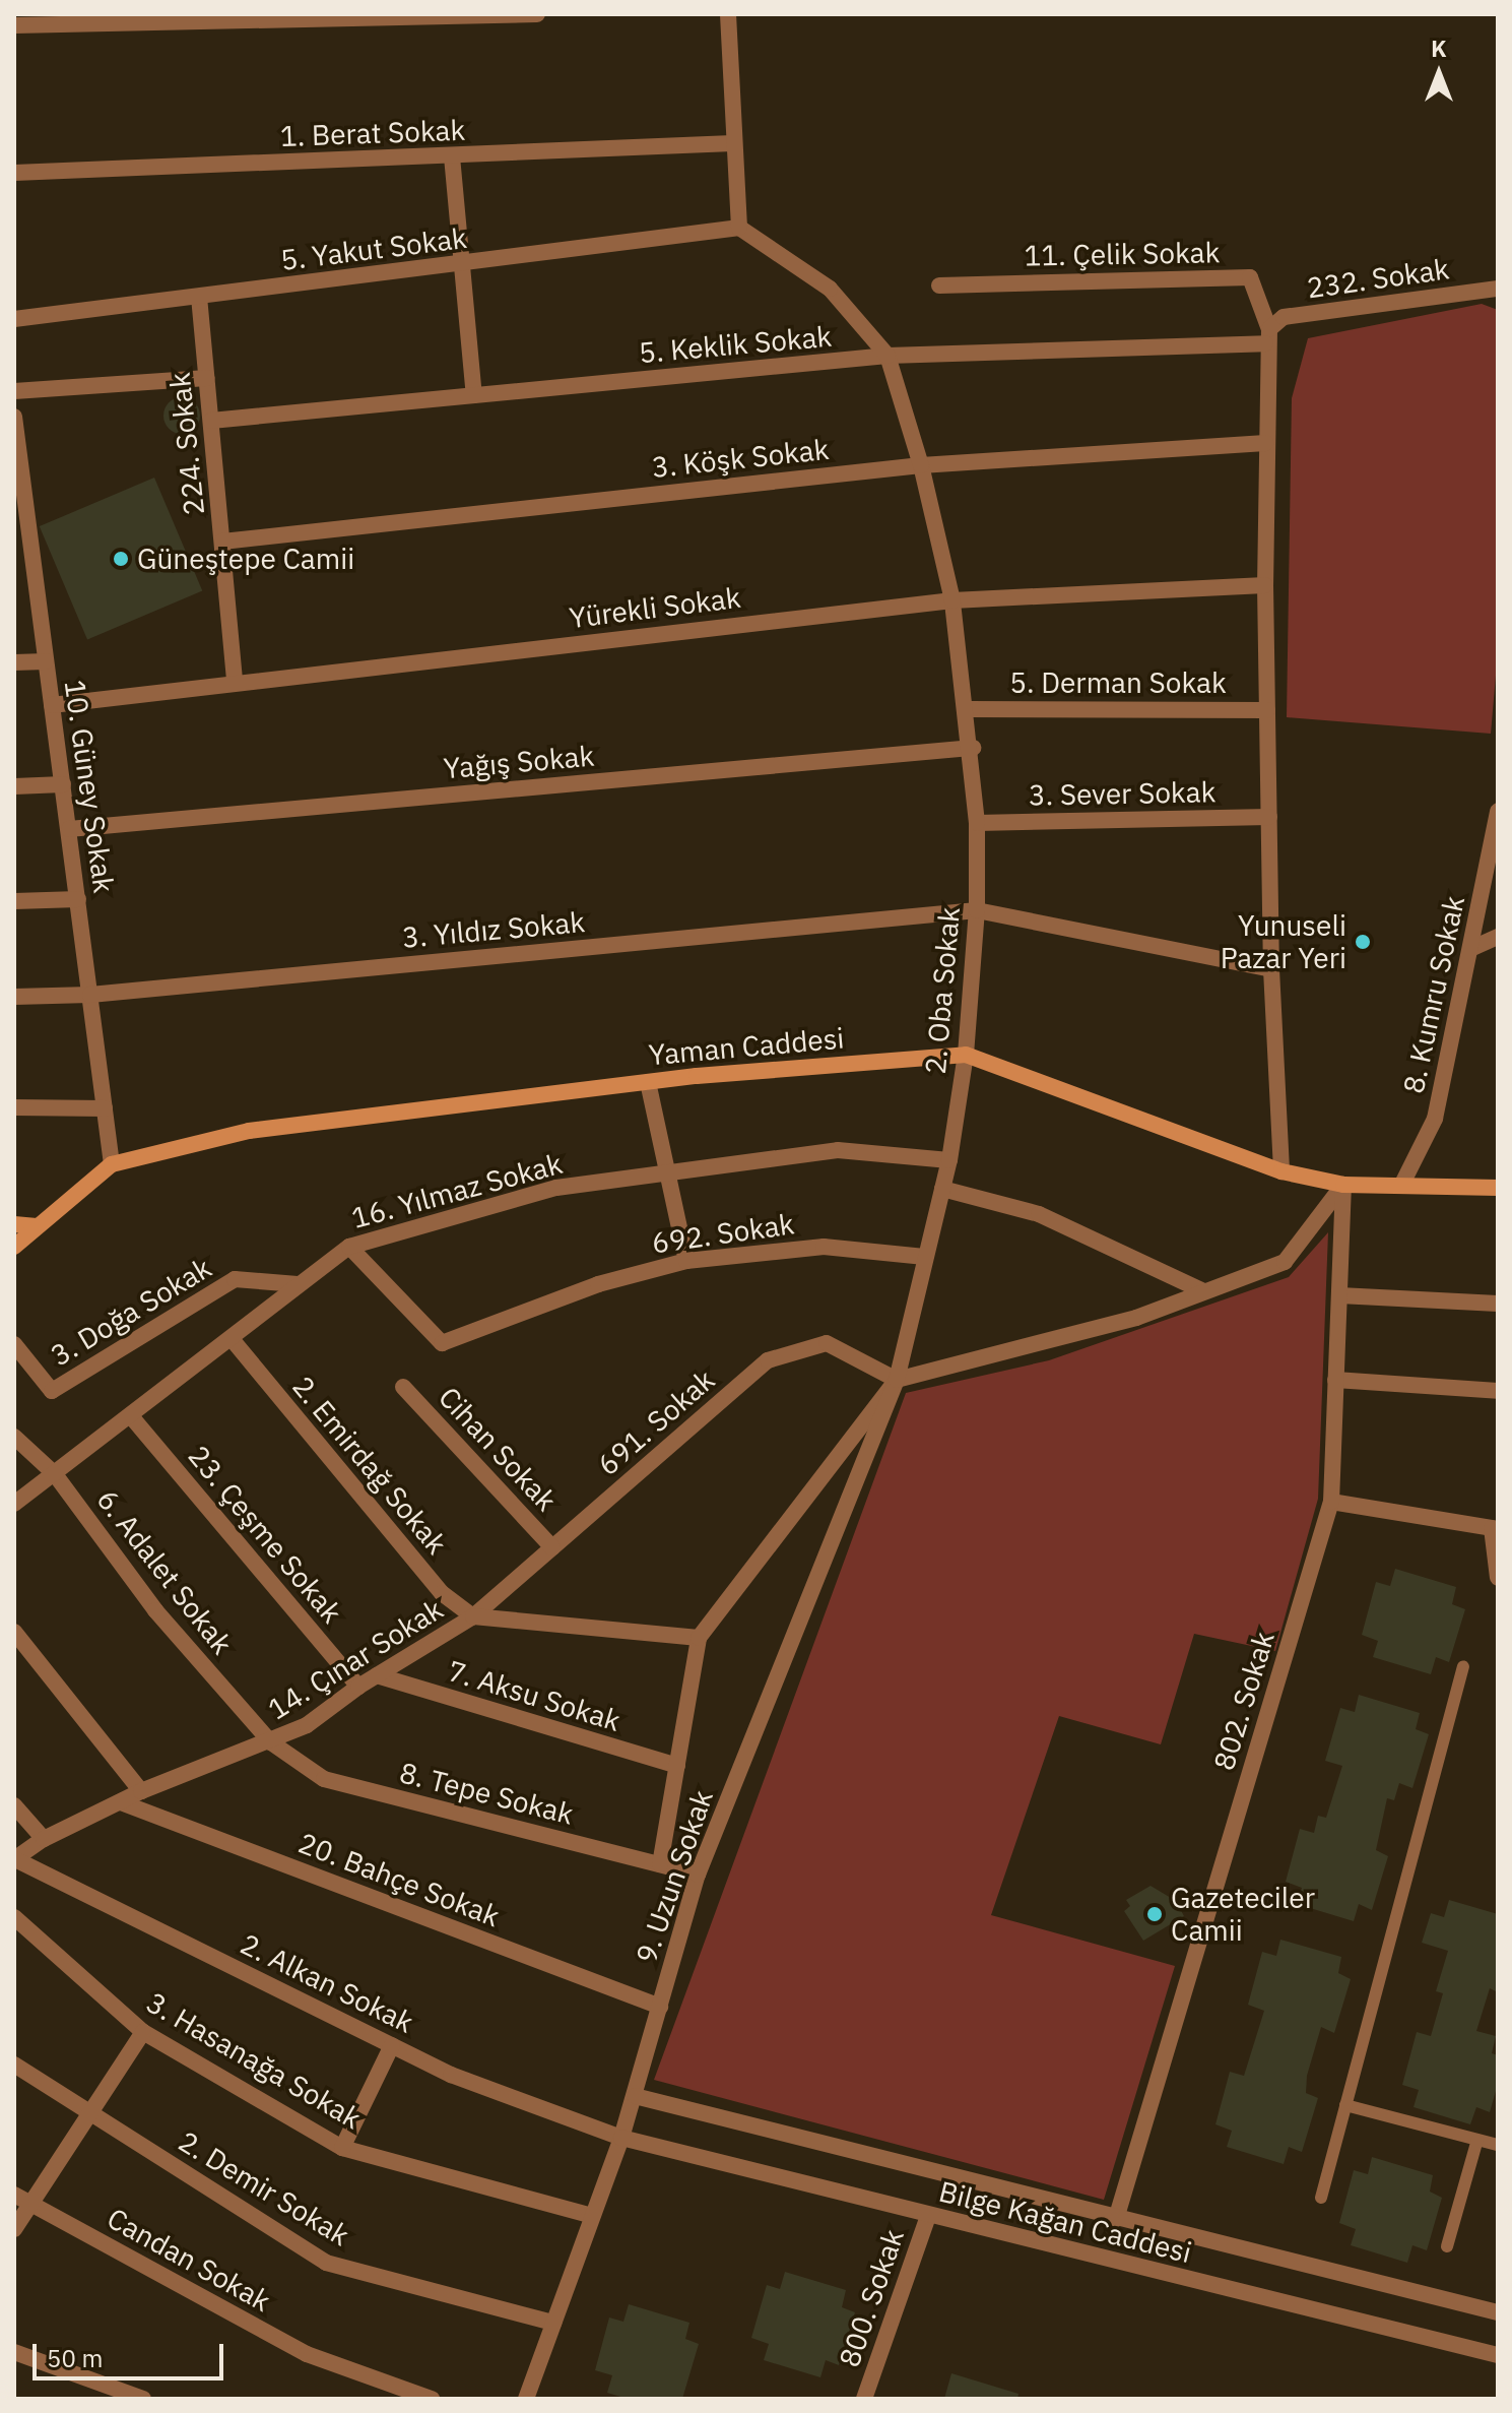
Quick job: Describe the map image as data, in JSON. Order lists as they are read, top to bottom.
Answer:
{
  "streets": {
    "main road": ["Yaman Caddesi"],
    "street": [
      "1. Berat Sokak",
      "5. Yakut Sokak",
      "11. Çelik Sokak",
      "232. Sokak",
      "5. Keklik Sokak",
      "224. Sokak",
      "3. Köşk Sokak",
      "Yürekli Sokak",
      "5. Derman Sokak",
      "Yağış Sokak",
      "10. Güney Sokak",
      "3. Sever Sokak",
      "3. Yıldız Sokak",
      "2. Oba Sokak",
      "8. Kumru Sokak",
      "16. Yılmaz Sokak",
      "692. Sokak",
      "3. Doğa Sokak",
      "691. Sokak",
      "Cihan Sokak",
      "2. Emirdağ Sokak",
      "23. Çeşme Sokak",
      "6. Adalet Sokak",
      "14. Çınar Sokak",
      "7. Aksu Sokak",
      "802. Sokak",
      "8. Tepe Sokak",
      "9. Uzun Sokak",
      "20. Bahçe Sokak",
      "2. Alkan Sokak",
      "3. Hasanağa Sokak",
      "2. Demir Sokak",
      "Bilge Kağan Caddesi",
      "Candan Sokak",
      "800. Sokak"
    ]
  },
  "crossings": [
    ["5. Yakut Sokak", "224. Sokak"],
    ["11. Çelik Sokak", "232. Sokak"],
    ["11. Çelik Sokak", "5. Keklik Sokak"],
    ["232. Sokak", "5. Keklik Sokak"],
    ["5. Keklik Sokak", "224. Sokak"],
    ["5. Keklik Sokak", "2. Oba Sokak"],
    ["224. Sokak", "3. Köşk Sokak"],
    ["224. Sokak", "Yürekli Sokak"],
    ["3. Köşk Sokak", "2. Oba Sokak"],
    ["Yürekli Sokak", "10. Güney Sokak"],
    ["Yürekli Sokak", "2. Oba Sokak"],
    ["5. Derman Sokak", "2. Oba Sokak"],
    ["Yağış Sokak", "10. Güney Sokak"],
    ["Yağış Sokak", "2. Oba Sokak"],
    ["10. Güney Sokak", "3. Yıldız Sokak"],
    ["10. Güney Sokak", "Yaman Caddesi"],
    ["3. Sever Sokak", "2. Oba Sokak"],
    ["3. Yıldız Sokak", "2. Oba Sokak"],
    ["2. Oba Sokak", "Yaman Caddesi"],
    ["2. Oba Sokak", "16. Yılmaz Sokak"],
    ["2. Oba Sokak", "692. Sokak"],
    ["2. Oba Sokak", "691. Sokak"],
    ["2. Oba Sokak", "9. Uzun Sokak"],
    ["8. Kumru Sokak", "Yaman Caddesi"],
    ["Yaman Caddesi", "802. Sokak"],
    ["16. Yılmaz Sokak", "692. Sokak"],
    ["16. Yılmaz Sokak", "3. Doğa Sokak"],
    ["16. Yılmaz Sokak", "2. Emirdağ Sokak"],
    ["16. Yılmaz Sokak", "23. Çeşme Sokak"],
    ["16. Yılmaz Sokak", "6. Adalet Sokak"],
    ["691. Sokak", "Cihan Sokak"],
    ["691. Sokak", "2. Emirdağ Sokak"],
    ["691. Sokak", "14. Çınar Sokak"],
    ["691. Sokak", "9. Uzun Sokak"],
    ["2. Emirdağ Sokak", "14. Çınar Sokak"],
    ["23. Çeşme Sokak", "14. Çınar Sokak"],
    ["6. Adalet Sokak", "14. Çınar Sokak"],
    ["6. Adalet Sokak", "8. Tepe Sokak"],
    ["14. Çınar Sokak", "7. Aksu Sokak"],
    ["14. Çınar Sokak", "8. Tepe Sokak"],
    ["14. Çınar Sokak", "20. Bahçe Sokak"],
    ["14. Çınar Sokak", "2. Alkan Sokak"],
    ["802. Sokak", "Bilge Kağan Caddesi"],
    ["8. Tepe Sokak", "9. Uzun Sokak"],
    ["9. Uzun Sokak", "20. Bahçe Sokak"],
    ["9. Uzun Sokak", "2. Alkan Sokak"],
    ["9. Uzun Sokak", "3. Hasanağa Sokak"],
    ["9. Uzun Sokak", "2. Demir Sokak"],
    ["9. Uzun Sokak", "Bilge Kağan Caddesi"],
    ["2. Alkan Sokak", "Bilge Kağan Caddesi"],
    ["Bilge Kağan Caddesi", "800. Sokak"]
  ],
  "places": ["Güneştepe Camii", "Yunuseli Pazar Yeri", "Gazeteciler Camii"],
  "scale_bar": "50 m",
  "north": "top"
}
